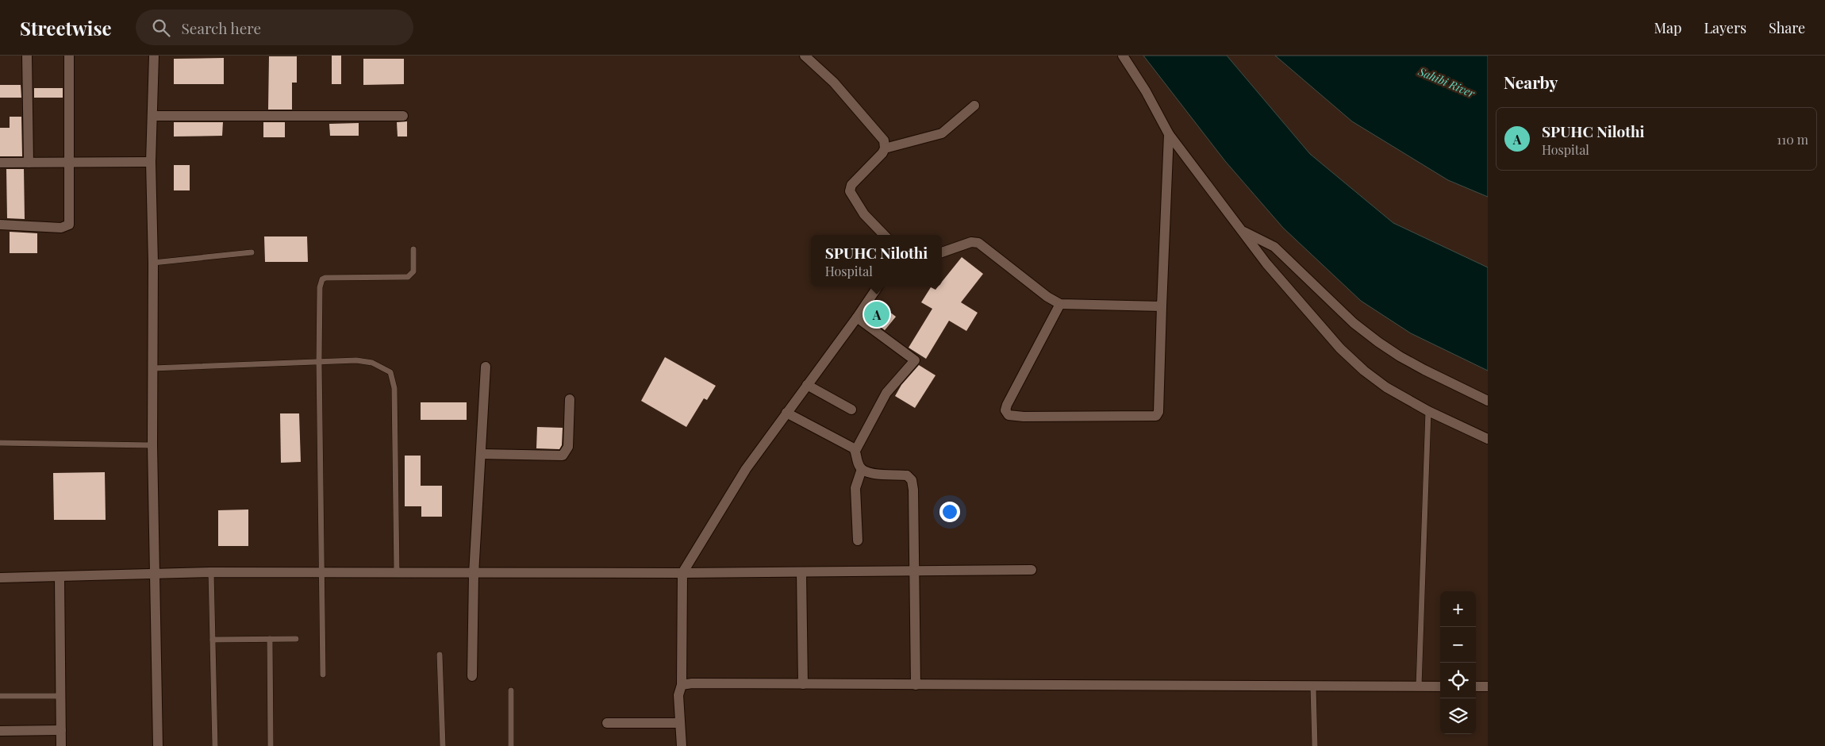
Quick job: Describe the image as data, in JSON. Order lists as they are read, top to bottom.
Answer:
{
  "water": ["Sahibi River"],
  "page": {
    "header": "Streetwise",
    "search": "Search here",
    "nav": ["Map", "Layers", "Share"],
    "heading": "Nearby",
    "list": [
      {
        "mark": "A",
        "name": "SPUHC Nilothi",
        "note": "Hospital",
        "value": "110 m"
      }
    ],
    "popup": ["SPUHC Nilothi", "Hospital"],
    "pins": "A",
    "map_buttons": ["+", "−"]
  }
}
